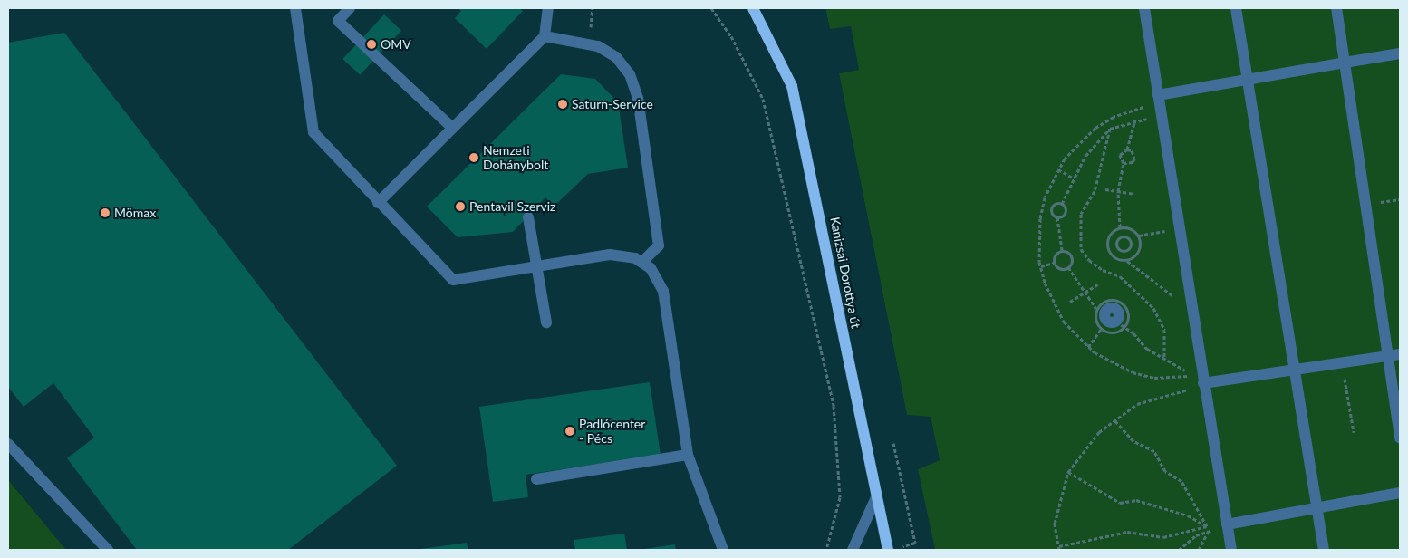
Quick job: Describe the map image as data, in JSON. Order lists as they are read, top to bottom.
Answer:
{
  "streets": {
    "main road": ["Kanizsai Dorottya út"]
  },
  "places": [
    "OMV",
    "Saturn-Service",
    "Nemzeti Dohánybolt",
    "Pentavil Szerviz",
    "Mömax",
    "Padlócenter - Pécs"
  ]
}
